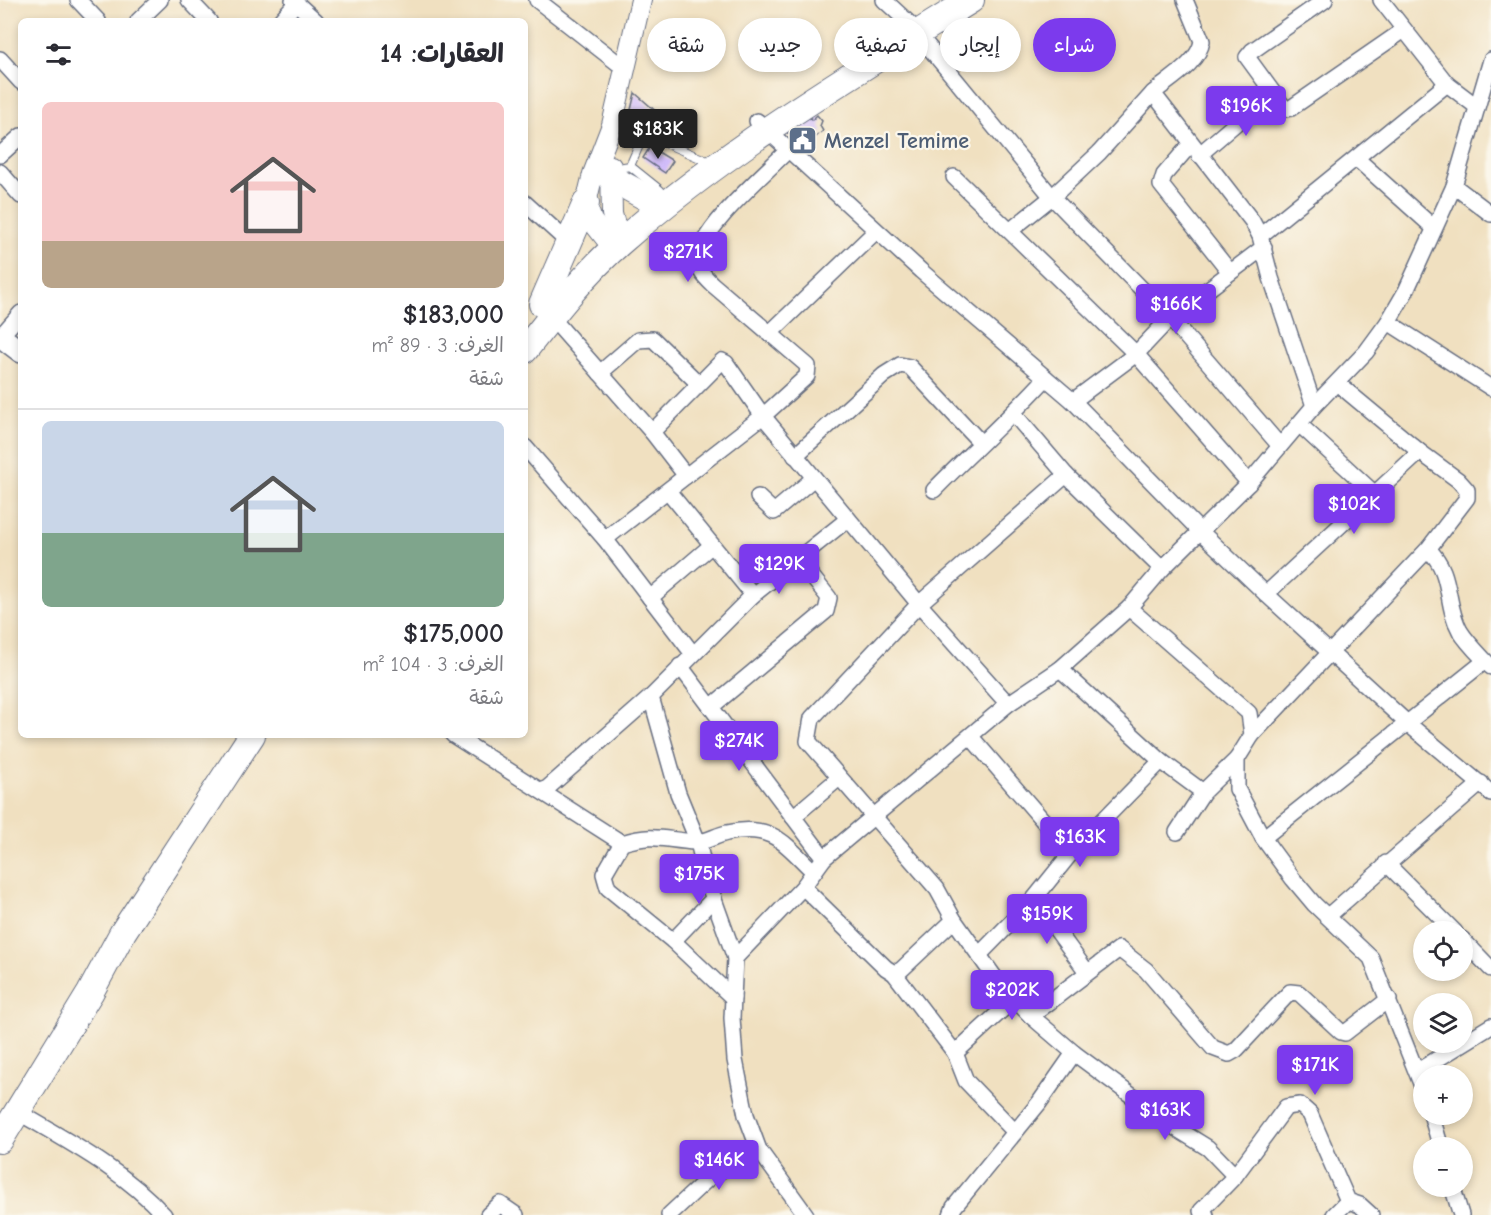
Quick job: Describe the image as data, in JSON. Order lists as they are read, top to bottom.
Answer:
{
  "places": {
    "public building": ["Menzel Temime"]
  },
  "page": {
    "chip": [
      "شراء",
      "إيجار",
      "تصفية",
      "جديد",
      "شقة"
    ],
    "heading": "العقارات: 14",
    "price": [
      "$196K",
      "$183K",
      "$271K",
      "$166K",
      "$102K",
      "$129K",
      "$274K",
      "$163K",
      "$175K",
      "$159K",
      "$202K",
      "$171K",
      "$163K",
      "$146K"
    ],
    "list": [
      {
        "name": "$183,000",
        "note": "الغرف: 3 · 89 m² · شقة"
      },
      {
        "name": "$175,000",
        "note": "الغرف: 3 · 104 m² · شقة"
      }
    ],
    "map_buttons": ["+", "−"]
  }
}
